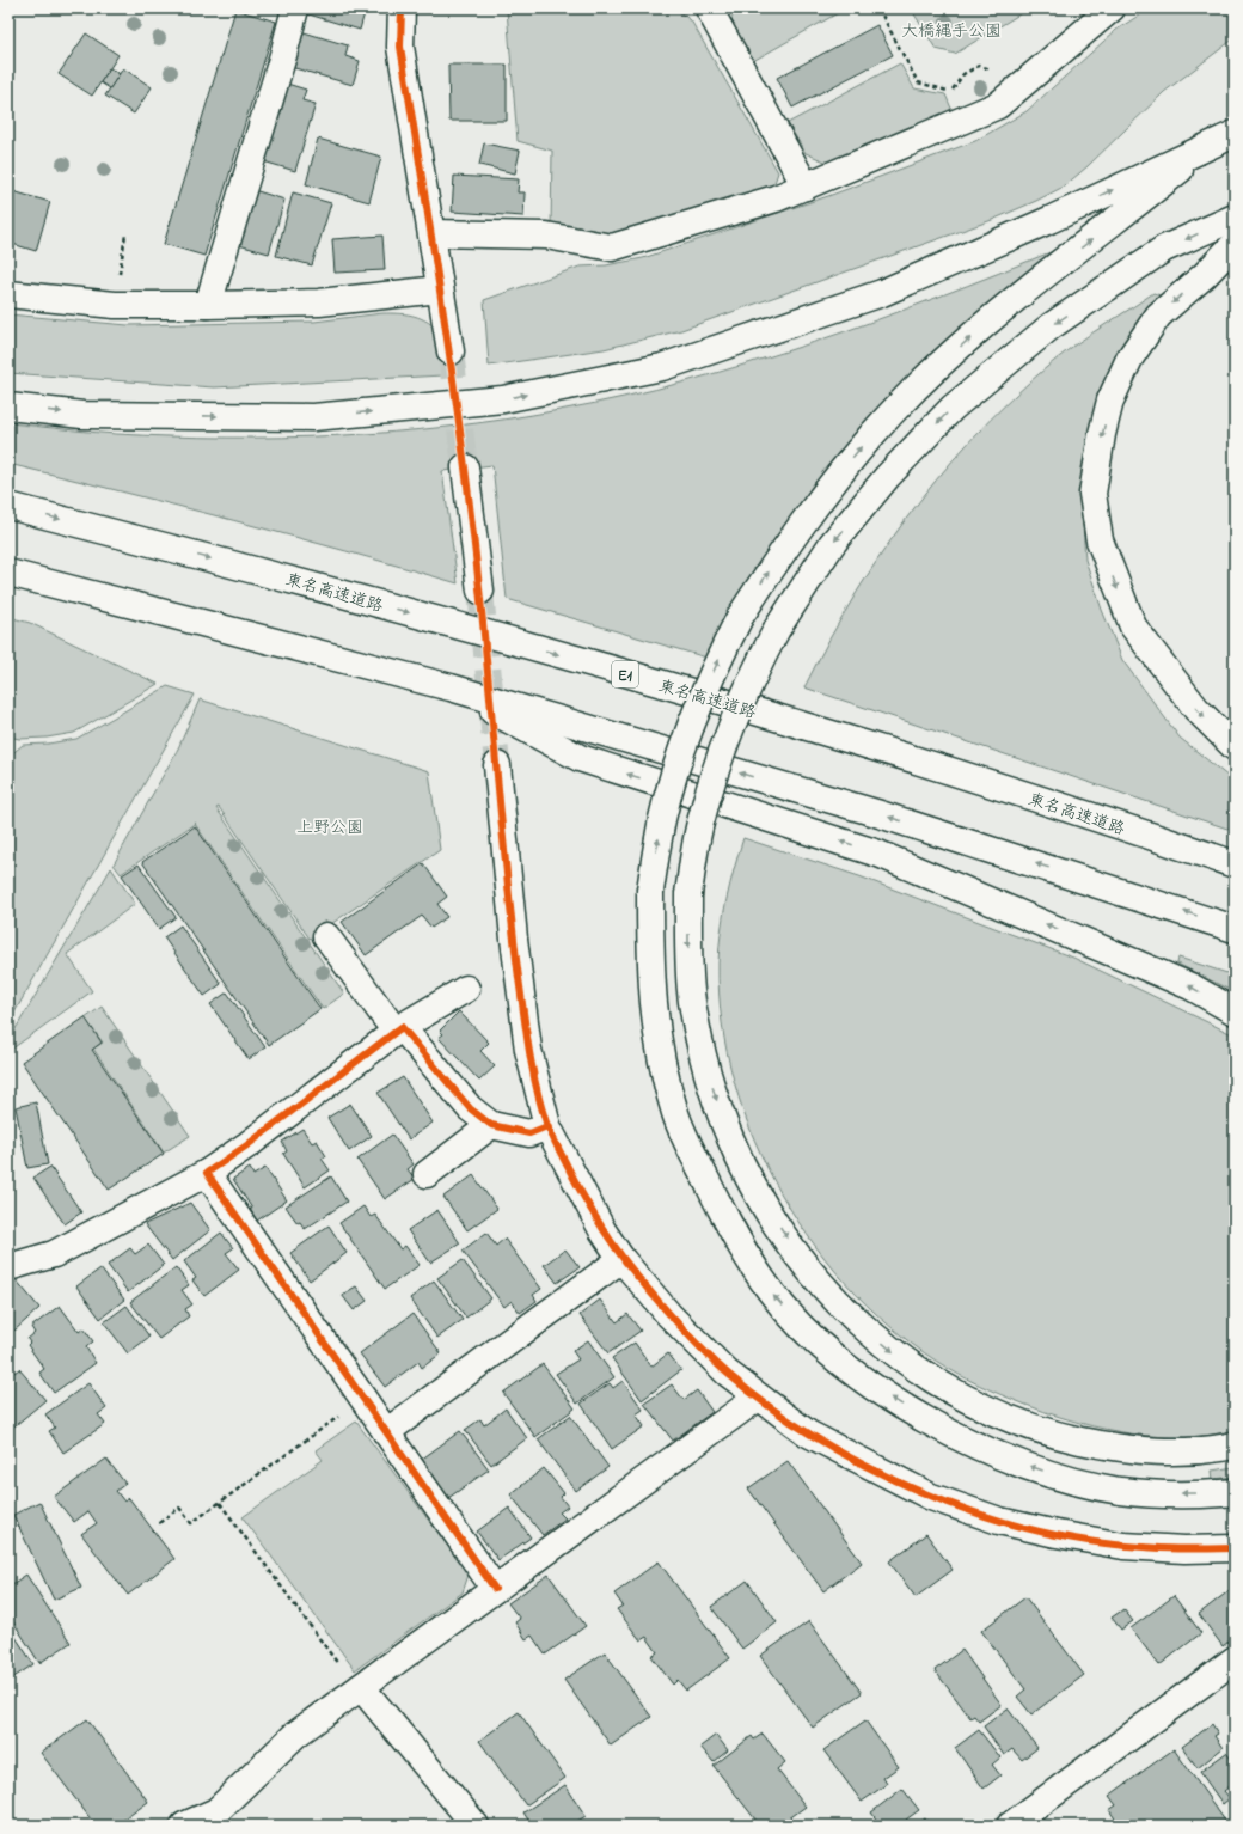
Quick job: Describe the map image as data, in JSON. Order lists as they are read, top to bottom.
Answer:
{
  "streets": {
    "main road": ["東名高速道路", "E1"]
  },
  "parks": ["大橋縄手公園", "上野公園"]
}
